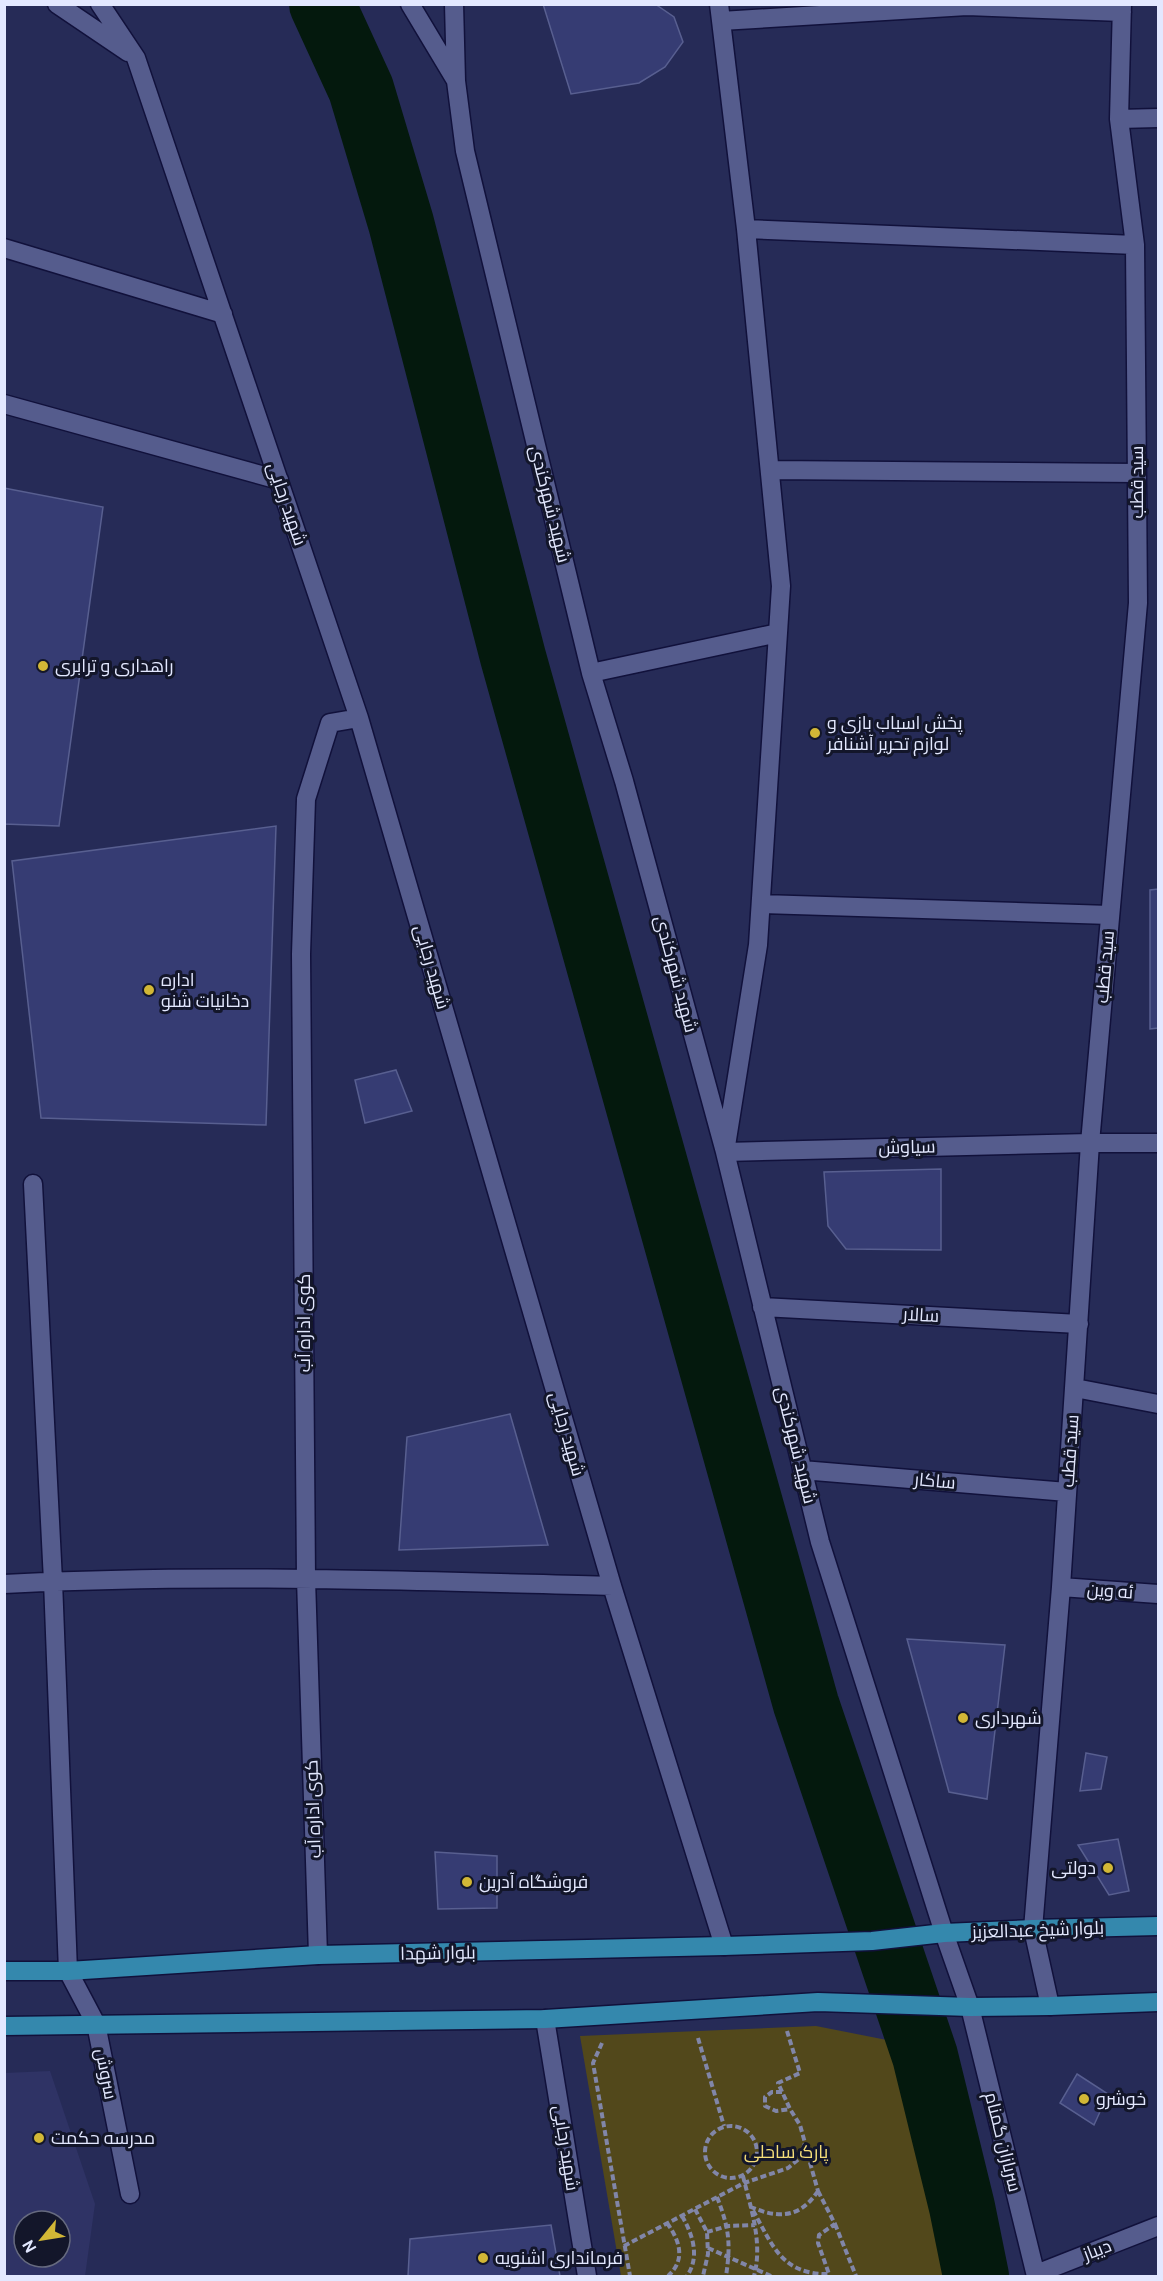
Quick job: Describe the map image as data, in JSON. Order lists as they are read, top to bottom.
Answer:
{
  "streets": {
    "main road": ["بلوار شیخ عبدالعزیز", "بلوار شهدا"],
    "street": [
      "سید قطب",
      "شهید رجایی",
      "شهید شهرکندی",
      "سیاوش",
      "سالار",
      "کوی اداره آب",
      "ساکار",
      "ئه وین",
      "سروش",
      "سربازان گمنام",
      "دیباز"
    ]
  },
  "crossings": [
    ["سید قطب", "سیاوش"],
    ["سید قطب", "سالار"],
    ["سید قطب", "ساکار"],
    ["سید قطب", "ئه وین"],
    ["سید قطب", "بلوار شیخ عبدالعزیز"],
    ["شهید رجایی", "کوی اداره آب"],
    ["شهید رجایی", "بلوار شهدا"],
    ["شهید شهرکندی", "سیاوش"],
    ["شهید شهرکندی", "سالار"],
    ["شهید شهرکندی", "ساکار"],
    ["شهید شهرکندی", "بلوار شیخ عبدالعزیز"],
    ["شهید شهرکندی", "سربازان گمنام"],
    ["کوی اداره آب", "بلوار شهدا"],
    ["بلوار شیخ عبدالعزیز", "بلوار شهدا"],
    ["بلوار شهدا", "سروش"],
    ["سربازان گمنام", "دیباز"]
  ],
  "parks": ["پارک ساحلی"],
  "places": [
    "راهداری و ترابری",
    "پخش اسباب بازی و لوازم تحریر آشنافر",
    "اداره دخانیات شنو",
    "شهرداری",
    "دولتی",
    "فروشگاه آدرین",
    "خوشرو",
    "مدرسه حکمت",
    "فرمانداری اشنویه"
  ],
  "north": "bottom left"
}
